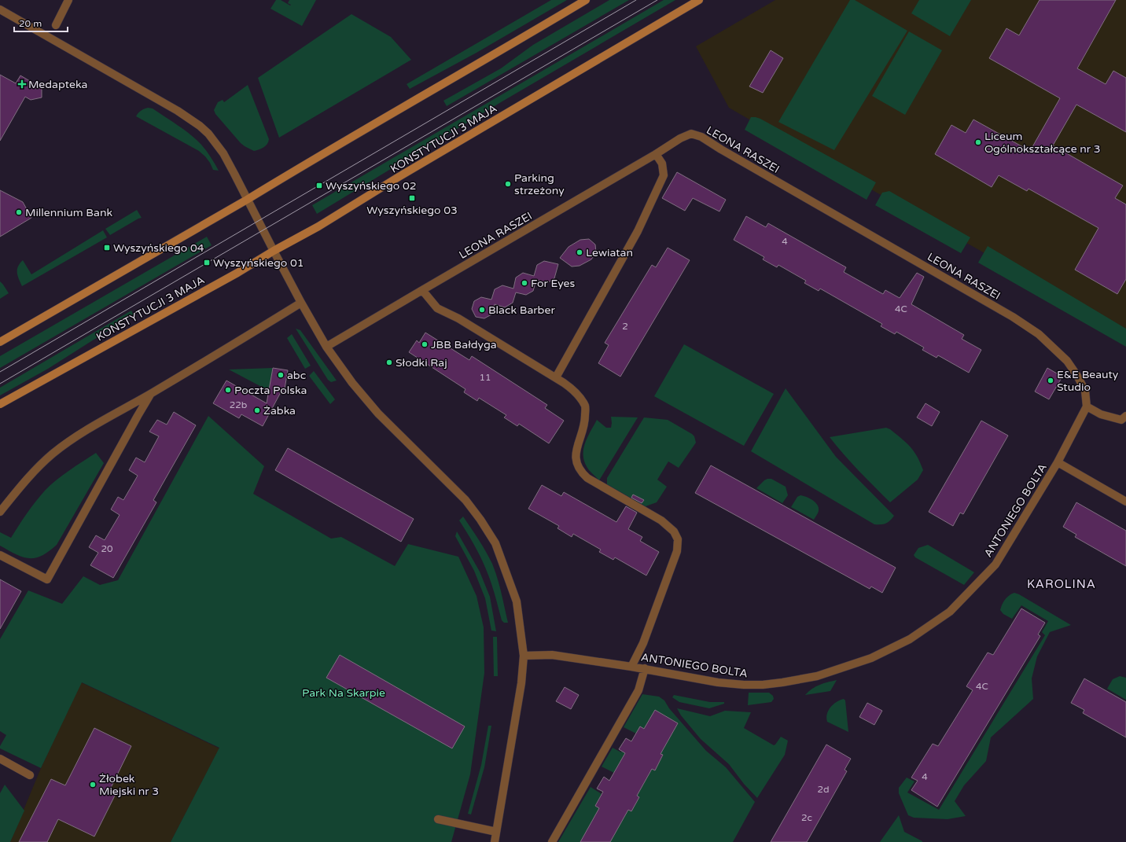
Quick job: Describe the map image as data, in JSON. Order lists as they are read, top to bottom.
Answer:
{
  "streets": {
    "street": ["KONSTYTUCJI 3 MAJA", "LEONA RASZEI", "ANTONIEGO BOLTA"]
  },
  "crossings": [
    ["LEONA RASZEI", "ANTONIEGO BOLTA"]
  ],
  "districts": ["KAROLINA"],
  "parks": ["Park Na Skarpie"],
  "places": {
    "health": ["Medapteka"],
    "other": [
      "Liceum Ogólnokształcące nr 3",
      "Parking strzeżony",
      "Millennium Bank",
      "Lewiatan",
      "For Eyes",
      "Black Barber",
      "JBB Bałdyga",
      "Słodki Raj",
      "abc",
      "E&E Beauty Studio",
      "Poczta Polska",
      "Żabka",
      "Żłobek Miejski nr 3"
    ],
    "transit": [
      "Wyszyńskiego 02",
      "Wyszyńskiego 03",
      "Wyszyńskiego 04",
      "Wyszyńskiego 01"
    ]
  },
  "house_numbers": [
    "4",
    "4C",
    "2",
    "11",
    "22b",
    "20",
    "4C",
    "4",
    "2d",
    "2c"
  ],
  "scale_bar": "20 m"
}
